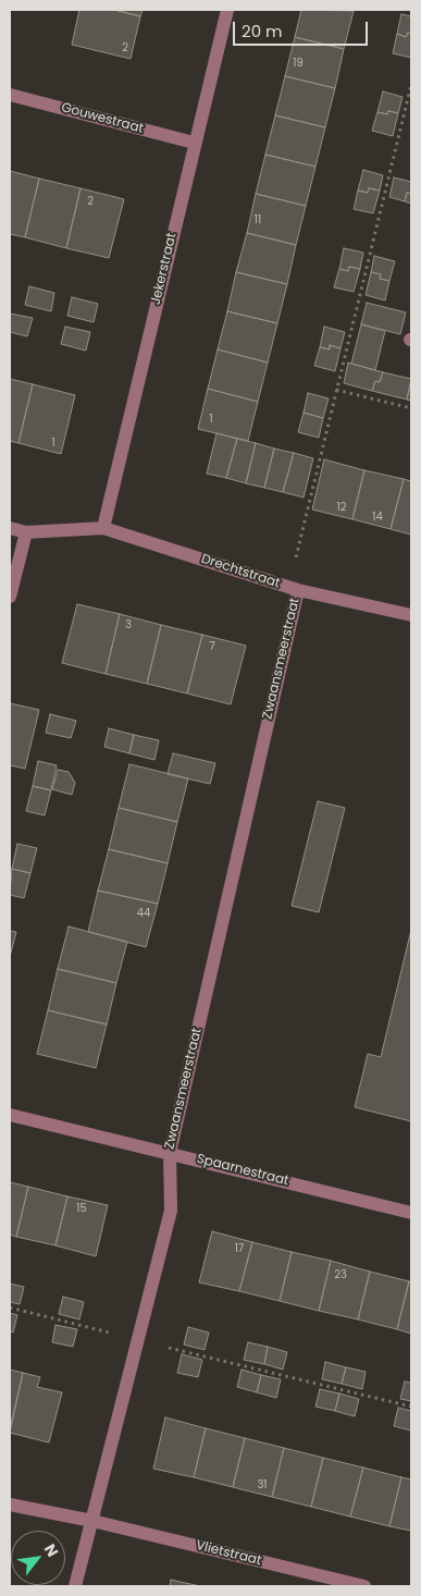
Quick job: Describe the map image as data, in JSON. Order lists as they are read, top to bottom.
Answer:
{
  "streets": {
    "street": [
      "Gouwestraat",
      "Jekerstraat",
      "Drechtstraat",
      "Zwaansmeerstraat",
      "Spaarnestraat",
      "Vlietstraat"
    ]
  },
  "crossings": [
    ["Gouwestraat", "Jekerstraat"],
    ["Jekerstraat", "Drechtstraat"],
    ["Drechtstraat", "Zwaansmeerstraat"],
    ["Zwaansmeerstraat", "Spaarnestraat"],
    ["Zwaansmeerstraat", "Vlietstraat"]
  ],
  "house_numbers": [
    "2",
    "19",
    "2",
    "11",
    "1",
    "1",
    "12",
    "14",
    "3",
    "7",
    "44",
    "15",
    "17",
    "23",
    "31"
  ],
  "scale_bar": "20 m",
  "north": "top right"
}
